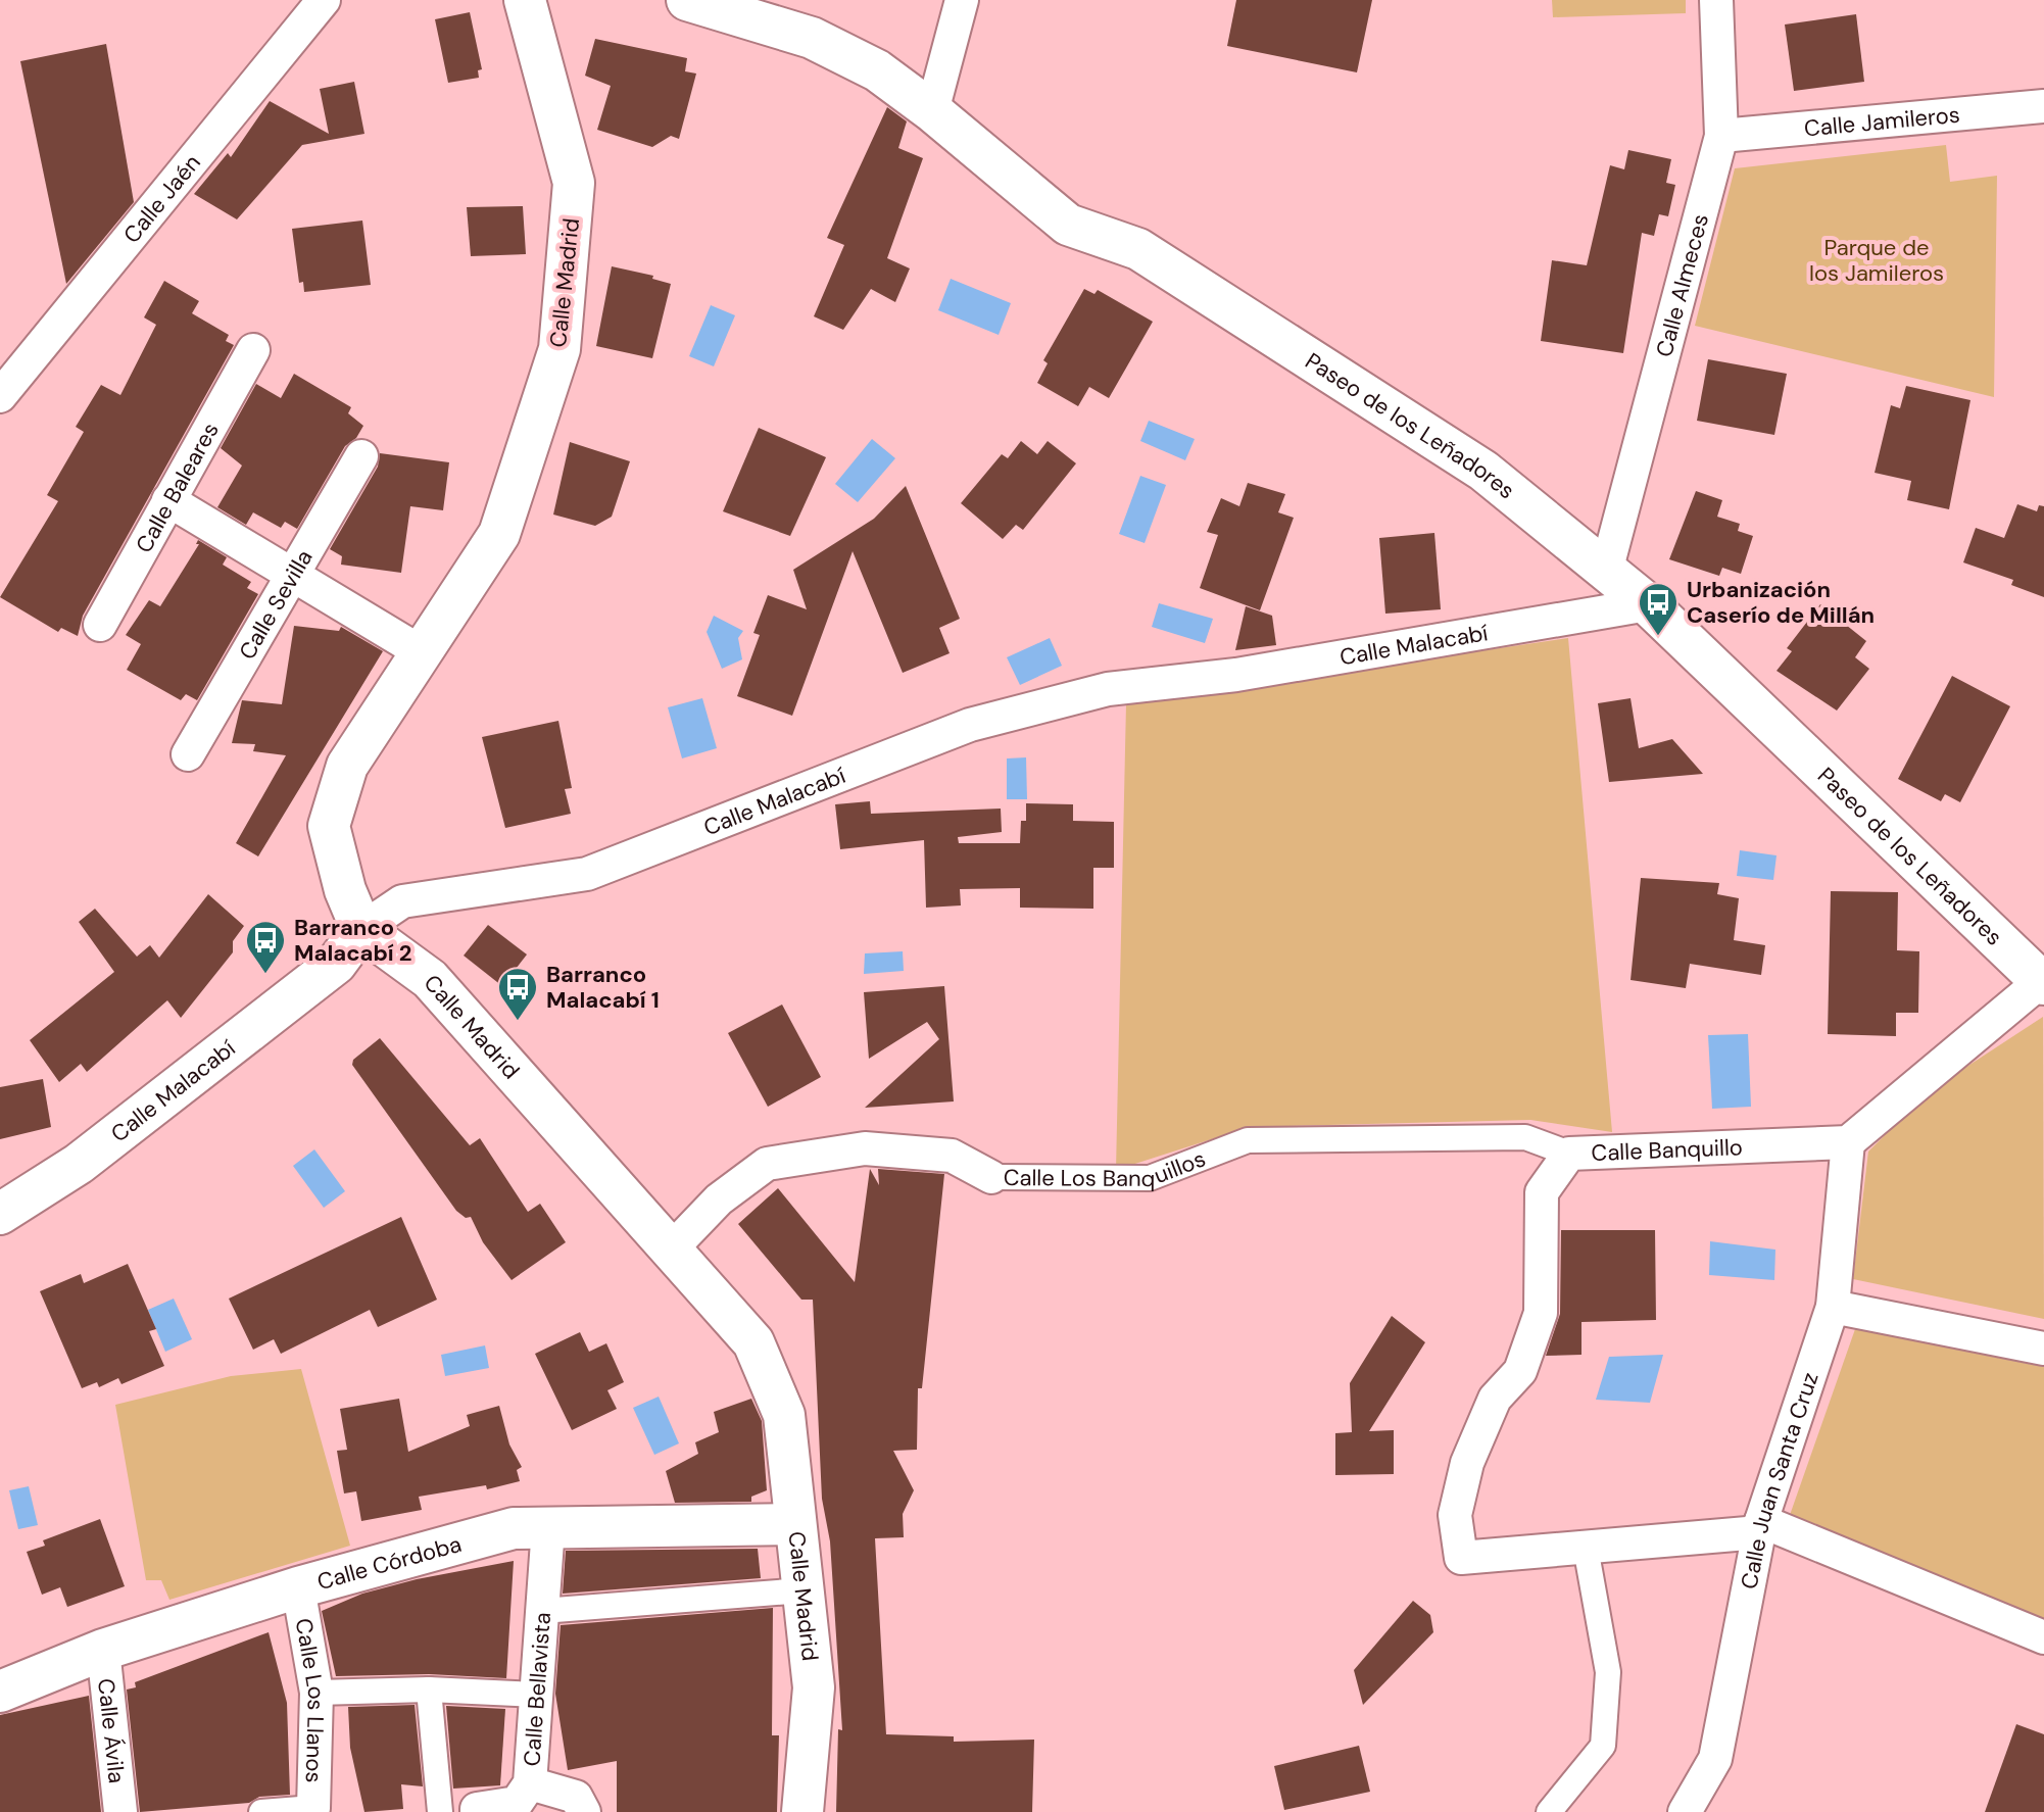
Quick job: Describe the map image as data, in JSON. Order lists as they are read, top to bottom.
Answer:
{
  "streets": {
    "street": [
      "Calle Jamileros",
      "Calle Jaén",
      "Calle Madrid",
      "Calle Almeces",
      "Paseo de los Leñadores",
      "Calle Baleares",
      "Calle Sevilla",
      "Calle Malacabí",
      "Calle Banquillo",
      "Calle Los Banquillos",
      "Calle Juan Santa Cruz",
      "Calle Córdoba",
      "Calle Bellavista",
      "Calle Los Llanos",
      "Calle Ávila"
    ]
  },
  "crossings": [
    ["Calle Jamileros", "Calle Almeces"],
    ["Calle Madrid", "Calle Malacabí"],
    ["Calle Madrid", "Calle Los Banquillos"],
    ["Calle Madrid", "Calle Córdoba"],
    ["Calle Almeces", "Paseo de los Leñadores"],
    ["Paseo de los Leñadores", "Calle Malacabí"],
    ["Calle Banquillo", "Calle Los Banquillos"],
    ["Calle Banquillo", "Calle Juan Santa Cruz"],
    ["Calle Córdoba", "Calle Bellavista"],
    ["Calle Córdoba", "Calle Los Llanos"],
    ["Calle Córdoba", "Calle Ávila"]
  ],
  "parks": ["Parque de los Jamileros"],
  "places": {
    "bus stop": ["Urbanización Caserío de Millán", "Barranco Malacabí 2", "Barranco Malacabí 1"]
  }
}
